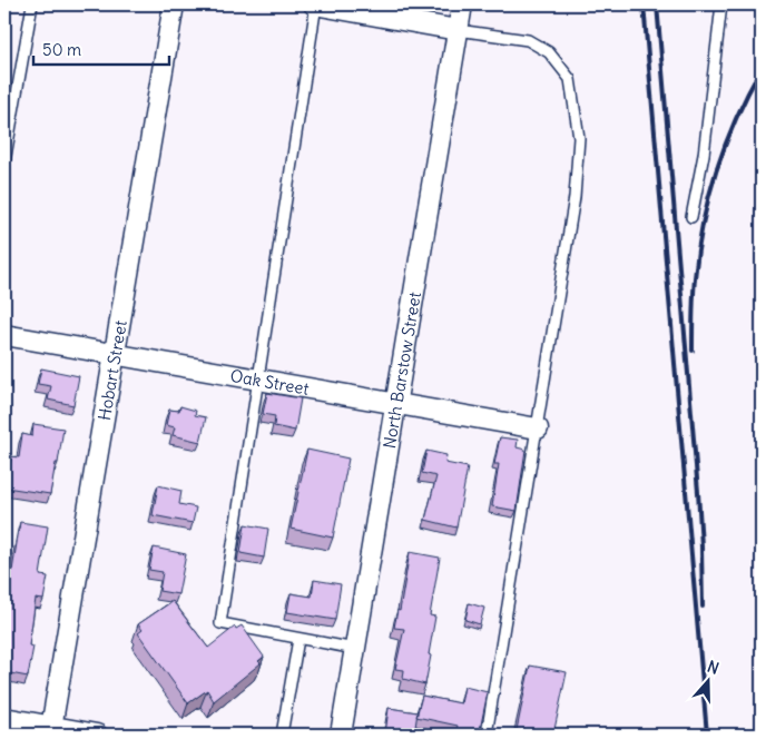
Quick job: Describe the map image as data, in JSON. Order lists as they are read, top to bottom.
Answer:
{
  "streets": {
    "street": ["Hobart Street", "North Barstow Street", "Oak Street"]
  },
  "crossings": [
    ["Hobart Street", "Oak Street"],
    ["North Barstow Street", "Oak Street"]
  ],
  "scale_bar": "50 m",
  "north": "top"
}
